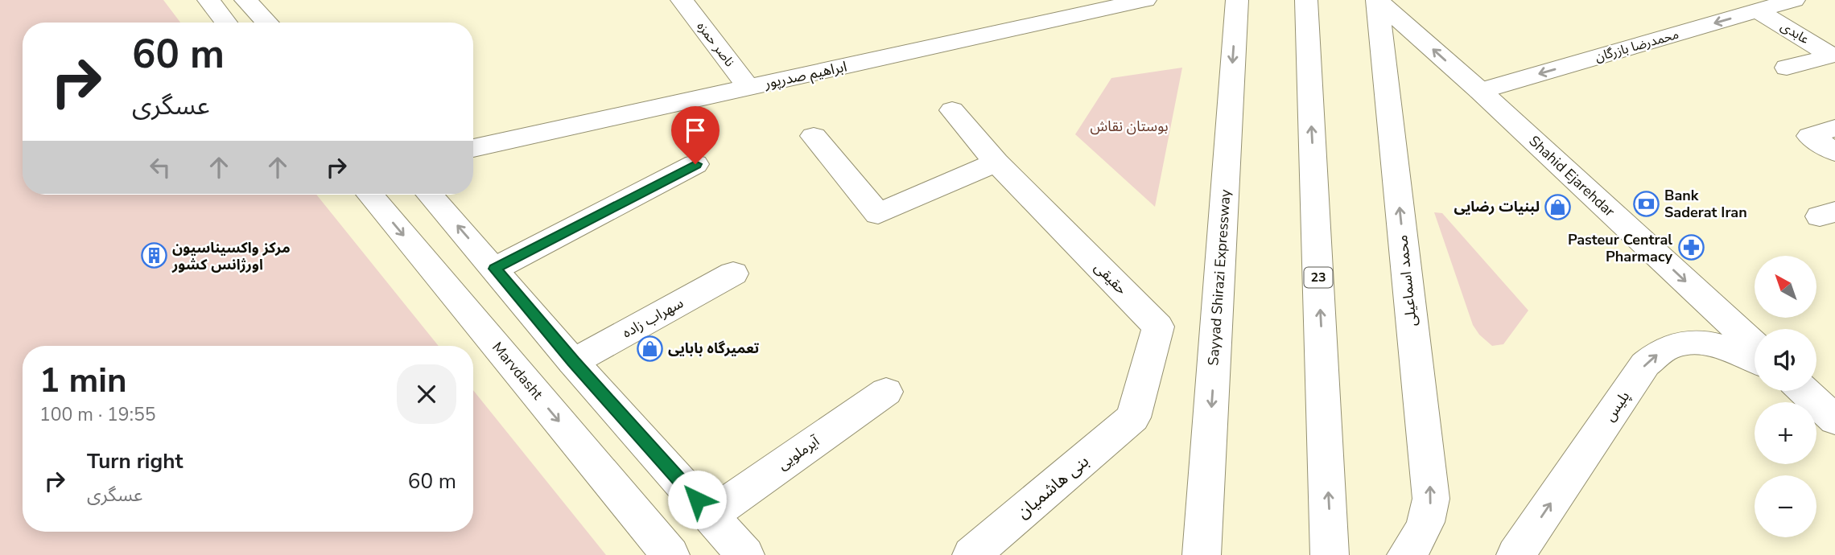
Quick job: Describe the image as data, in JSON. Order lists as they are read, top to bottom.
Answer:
{
  "streets": {
    "main road": [
      "عابدی",
      "ناصر حمزه",
      "محمدرضا بازرگان",
      "ابراهیم صدرپور",
      "Shahid Ejarehdar",
      "Sayyad Shirazi Expressway",
      "23",
      "حقیقی",
      "محمد اسماعیلی",
      "سهراب زاده",
      "Marvdasht",
      "پلیس",
      "آیرملویی",
      "بنی هاشمیان"
    ]
  },
  "crossings": [
    ["عابدی", "محمدرضا بازرگان"],
    ["ناصر حمزه", "ابراهیم صدرپور"],
    ["محمدرضا بازرگان", "Shahid Ejarehdar"],
    ["Shahid Ejarehdar", "محمد اسماعیلی"],
    ["حقیقی", "بنی هاشمیان"]
  ],
  "one_way": ["محمدرضا بازرگان", "پلیس"],
  "parks": ["بوستان نقاش"],
  "places": {
    "bank": ["Bank Saderat Iran"],
    "shop": ["لبنیات رضایی", "تعمیرگاه بابایی"],
    "pharmacy": ["Pasteur Central Pharmacy"],
    "building": ["مرکز واکسیناسیون اورژانس کشور"]
  },
  "north": "top left",
  "page": {
    "turn": ["60 m", "عسگری"],
    "map_buttons": ["+", "−"],
    "heading": ["1 min", "100 m · 19:55"],
    "list": [
      {
        "name": "Turn right",
        "note": "عسگری",
        "value": "60 m"
      }
    ]
  }
}
